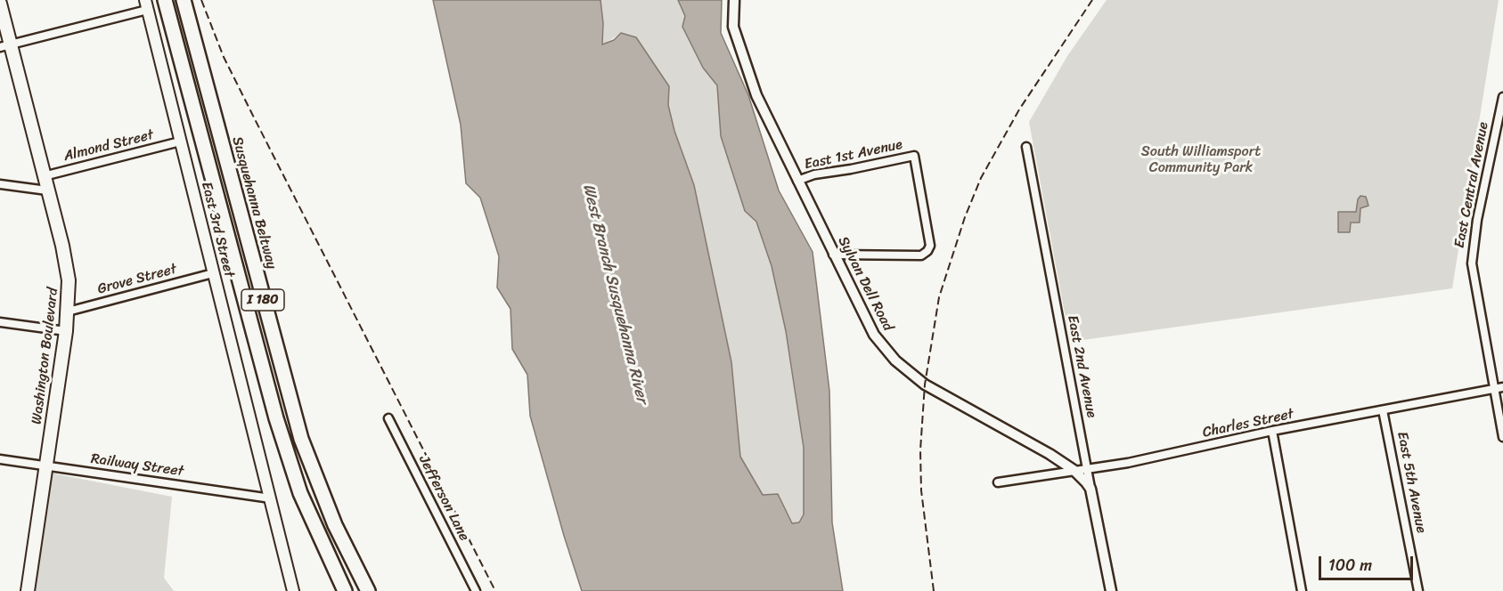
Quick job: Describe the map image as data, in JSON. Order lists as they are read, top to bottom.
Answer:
{
  "streets": {
    "highway": ["Susquehanna Beltway", "I 180"],
    "main road": ["East 3rd Street", "Washington Boulevard"],
    "street": [
      "Almond Street",
      "East 1st Avenue",
      "East Central Avenue",
      "Grove Street",
      "Sylvan Dell Road",
      "East 2nd Avenue",
      "Charles Street",
      "Railway Street",
      "East 5th Avenue",
      "Jefferson Lane"
    ]
  },
  "crossings": [
    ["Almond Street", "East 3rd Street"],
    ["Almond Street", "Washington Boulevard"],
    ["East 1st Avenue", "Sylvan Dell Road"],
    ["East Central Avenue", "Charles Street"],
    ["East 3rd Street", "Grove Street"],
    ["East 3rd Street", "Railway Street"],
    ["Grove Street", "Washington Boulevard"],
    ["Sylvan Dell Road", "East 2nd Avenue"],
    ["Sylvan Dell Road", "Charles Street"],
    ["Washington Boulevard", "Railway Street"],
    ["East 2nd Avenue", "Charles Street"],
    ["Charles Street", "East 5th Avenue"]
  ],
  "water": ["West Branch Susquehanna River"],
  "parks": ["South Williamsport Community Park"],
  "scale_bar": "100 m"
}
